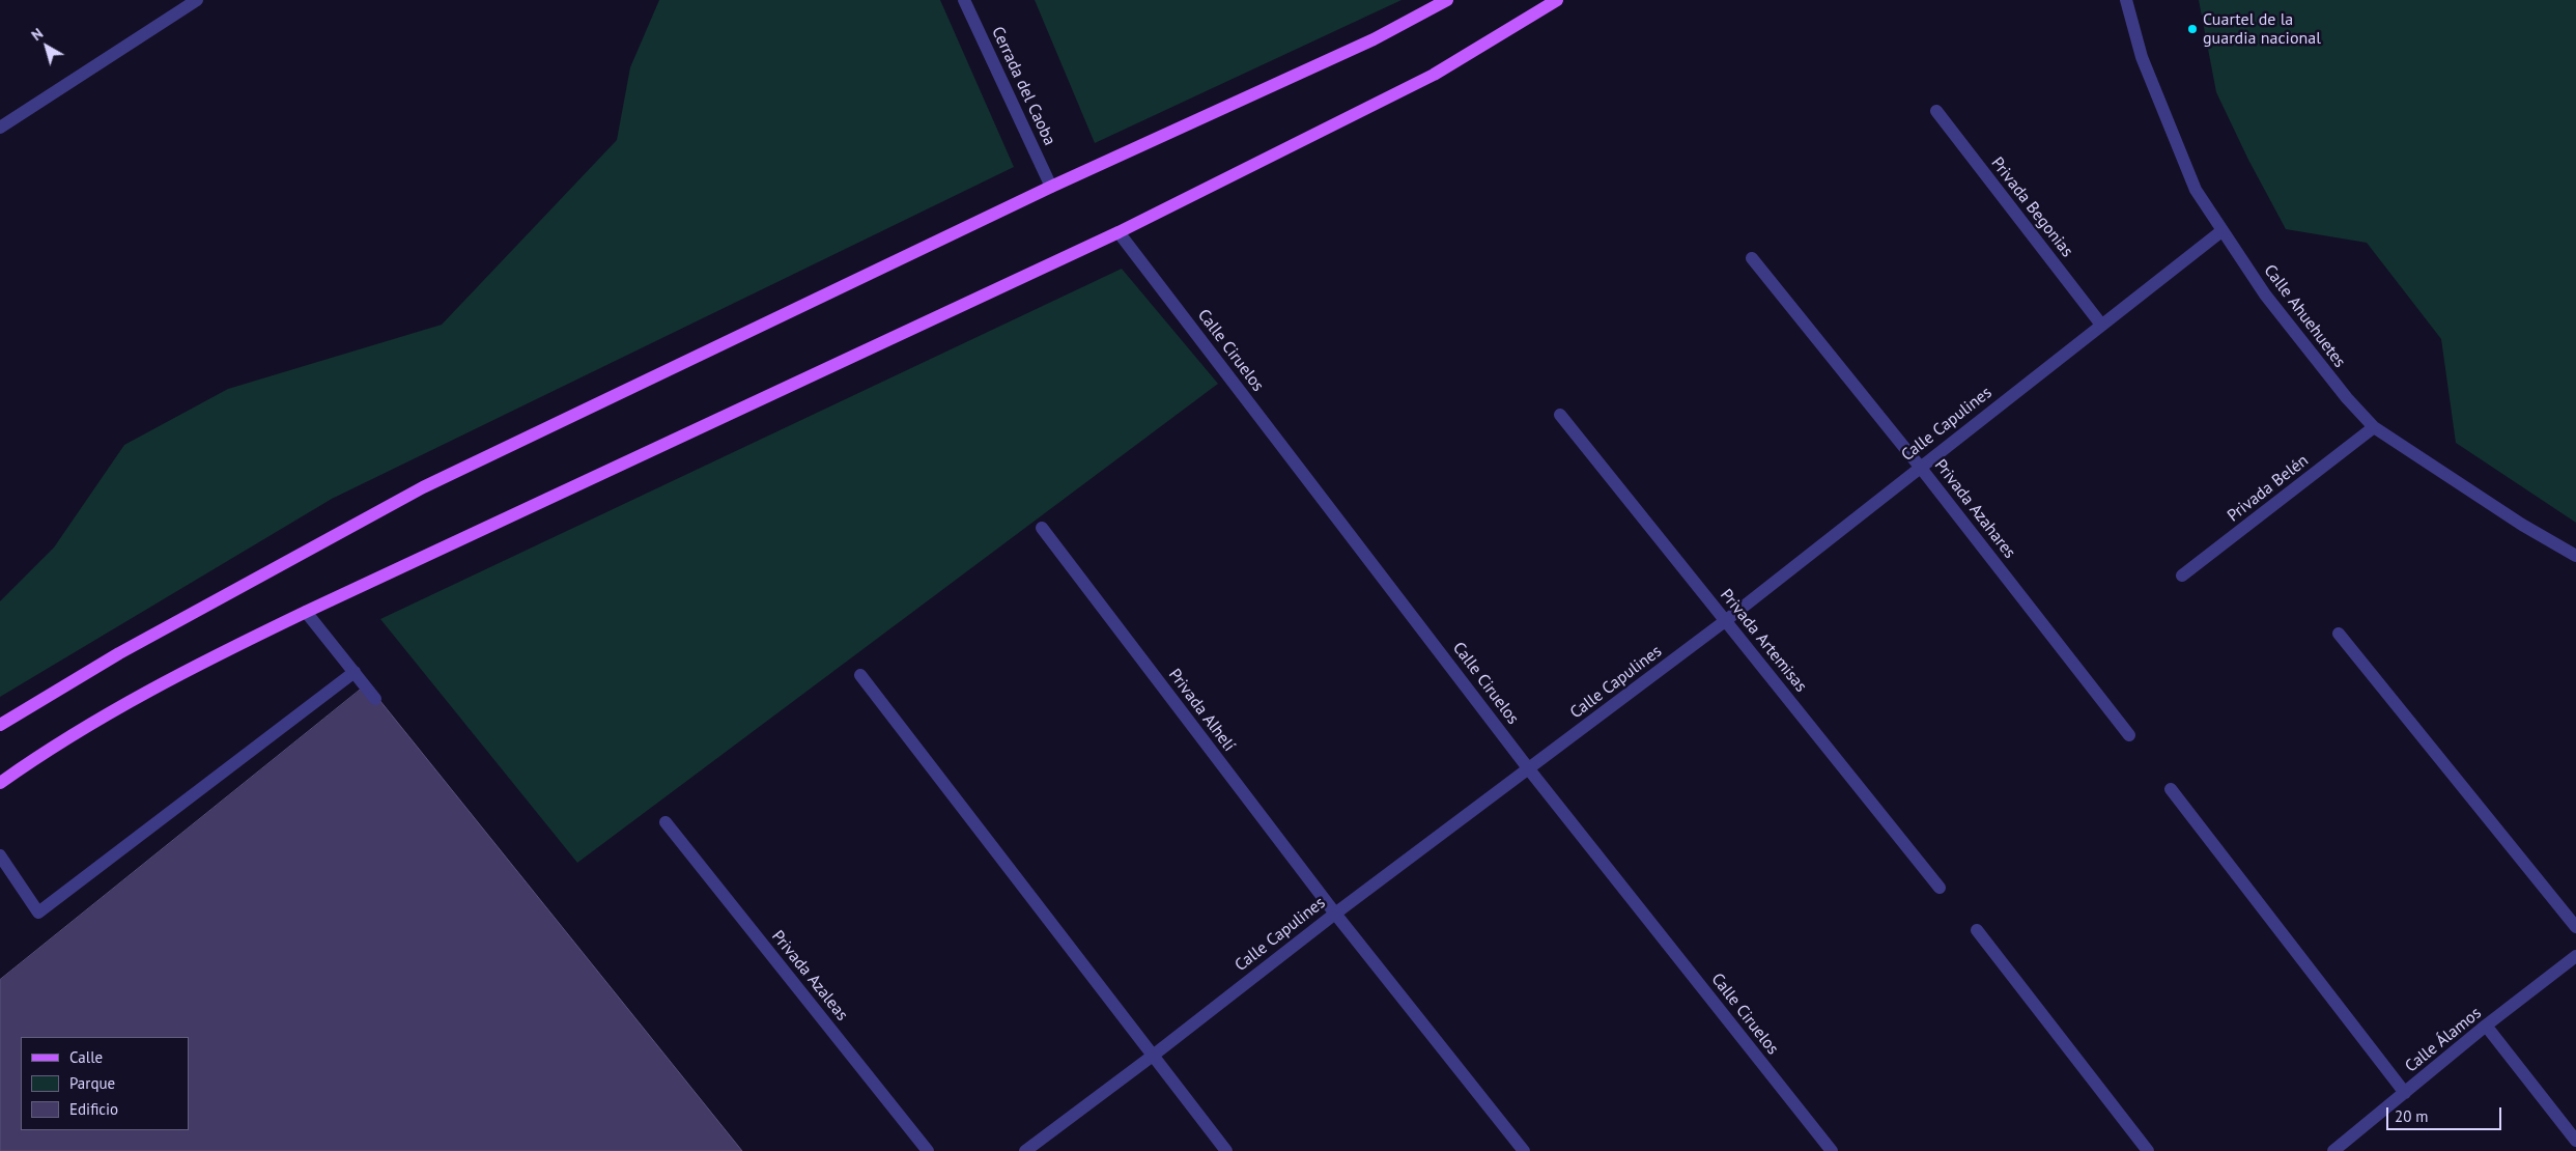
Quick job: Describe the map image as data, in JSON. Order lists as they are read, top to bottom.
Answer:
{
  "streets": {
    "street": [
      "Cerrada del Caoba",
      "Privada Begonias",
      "Calle Ahuehuetes",
      "Calle Ciruelos",
      "Calle Capulines",
      "Privada Belén",
      "Privada Azahares",
      "Privada Artemisas",
      "Privada Alhelí",
      "Privada Azaleas",
      "Calle Álamos"
    ]
  },
  "crossings": [
    ["Privada Begonias", "Calle Capulines"],
    ["Calle Ahuehuetes", "Calle Capulines"],
    ["Calle Ahuehuetes", "Privada Belén"],
    ["Calle Ciruelos", "Calle Capulines"],
    ["Calle Capulines", "Privada Azahares"],
    ["Calle Capulines", "Privada Artemisas"],
    ["Calle Capulines", "Privada Alhelí"]
  ],
  "places": ["Cuartel de la guardia nacional"],
  "legend": ["Calle", "Parque", "Edificio"],
  "scale_bar": "20 m",
  "north": "top left"
}
